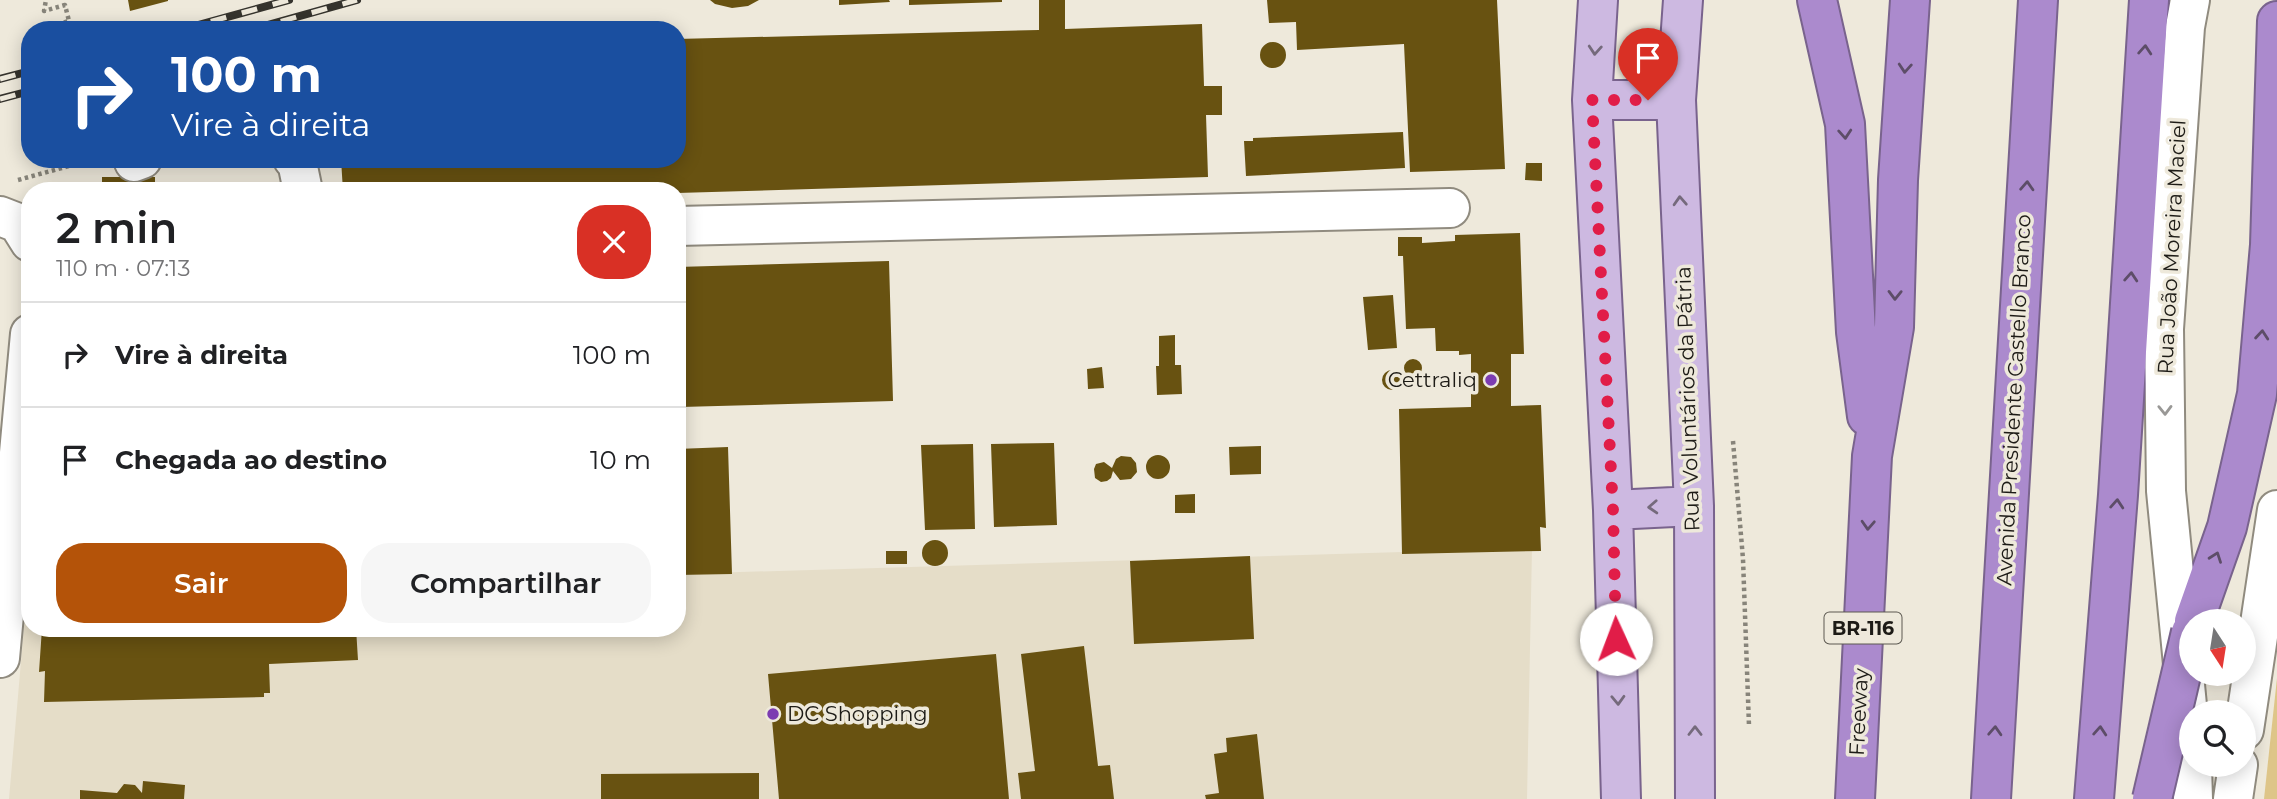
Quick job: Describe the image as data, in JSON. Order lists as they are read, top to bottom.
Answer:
{
  "streets": {
    "highway": ["Avenida Presidente Castello Branco", "BR-116", "Freeway"],
    "main road": ["Rua Voluntários da Pátria"],
    "street": ["Rua João Moreira Maciel"]
  },
  "one_way": ["Rua João Moreira Maciel"],
  "places": ["Cettraliq", "DC Shopping"],
  "north": "bottom",
  "page": {
    "turn": ["100 m", "Vire à direita"],
    "heading": ["2 min", "110 m · 07:13"],
    "list": [
      {
        "name": "Vire à direita",
        "value": "100 m"
      },
      {
        "name": "Chegada ao destino",
        "value": "10 m"
      }
    ],
    "buttons": ["Sair", "Compartilhar"]
  }
}
